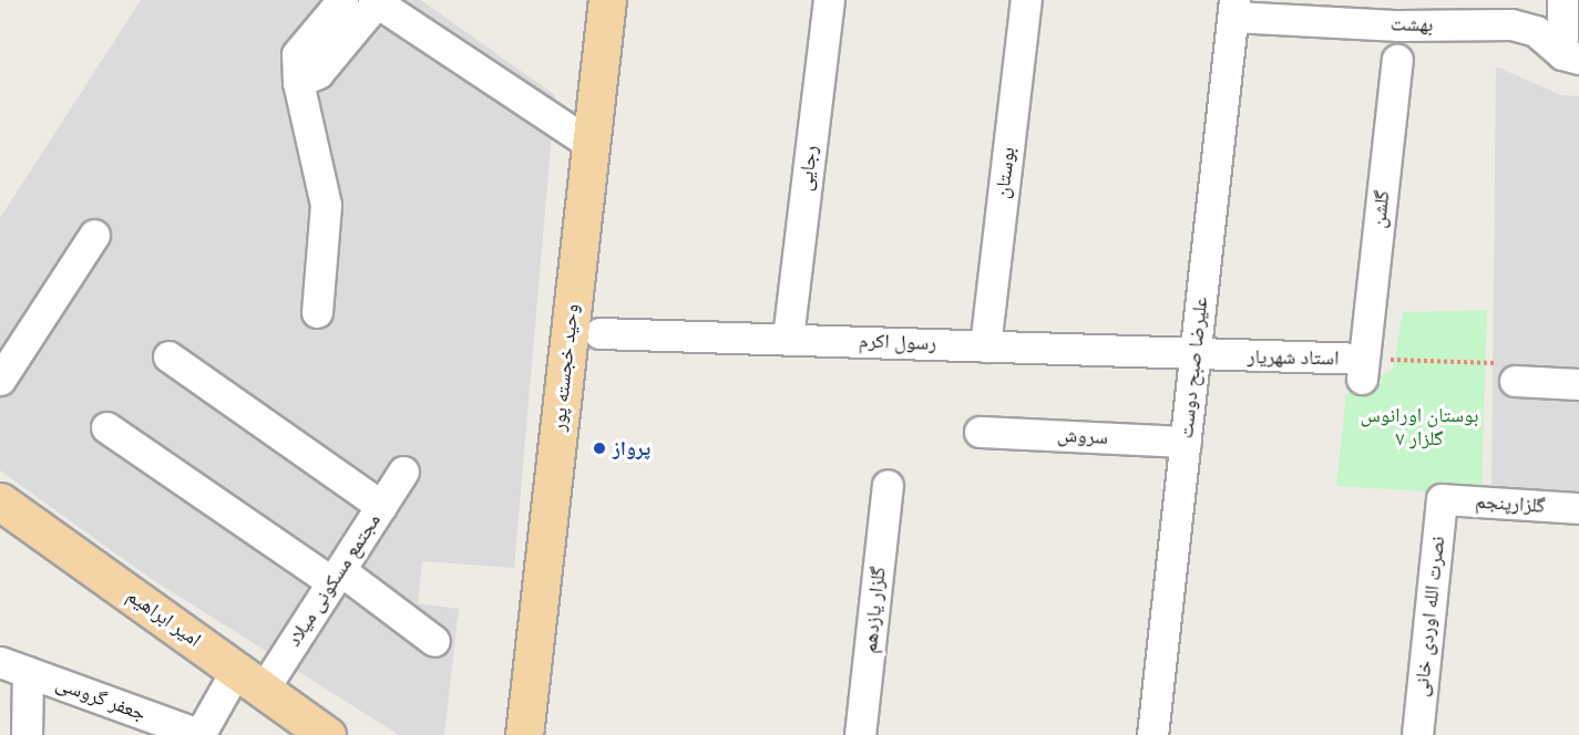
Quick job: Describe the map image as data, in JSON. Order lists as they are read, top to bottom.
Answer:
{
  "streets": {
    "main road": ["وحید خجسته پور", "امیر ابراهیم"],
    "street": [
      "بهشت",
      "رجایی",
      "بوستان",
      "گلشن",
      "رسول اکرم",
      "استاد شهریار",
      "علیرضا صبح دوست",
      "سروش",
      "گلزارپنجم",
      "مجتمع مسکونی میلاد",
      "گلزار یازدهم",
      "نصرت الله اوردی خانی",
      "جعفر گروسی"
    ]
  },
  "crossings": [
    ["بهشت", "علیرضا صبح دوست"],
    ["رجایی", "رسول اکرم"],
    ["بوستان", "رسول اکرم"],
    ["گلشن", "استاد شهریار"],
    ["رسول اکرم", "استاد شهریار"],
    ["رسول اکرم", "علیرضا صبح دوست"],
    ["استاد شهریار", "علیرضا صبح دوست"],
    ["علیرضا صبح دوست", "سروش"],
    ["گلزارپنجم", "نصرت الله اوردی خانی"],
    ["مجتمع مسکونی میلاد", "امیر ابراهیم"],
    ["مجتمع مسکونی میلاد", "جعفر گروسی"]
  ],
  "parks": ["بوستان اورانوس گلزار ۷"],
  "places": ["پرواز"]
}
